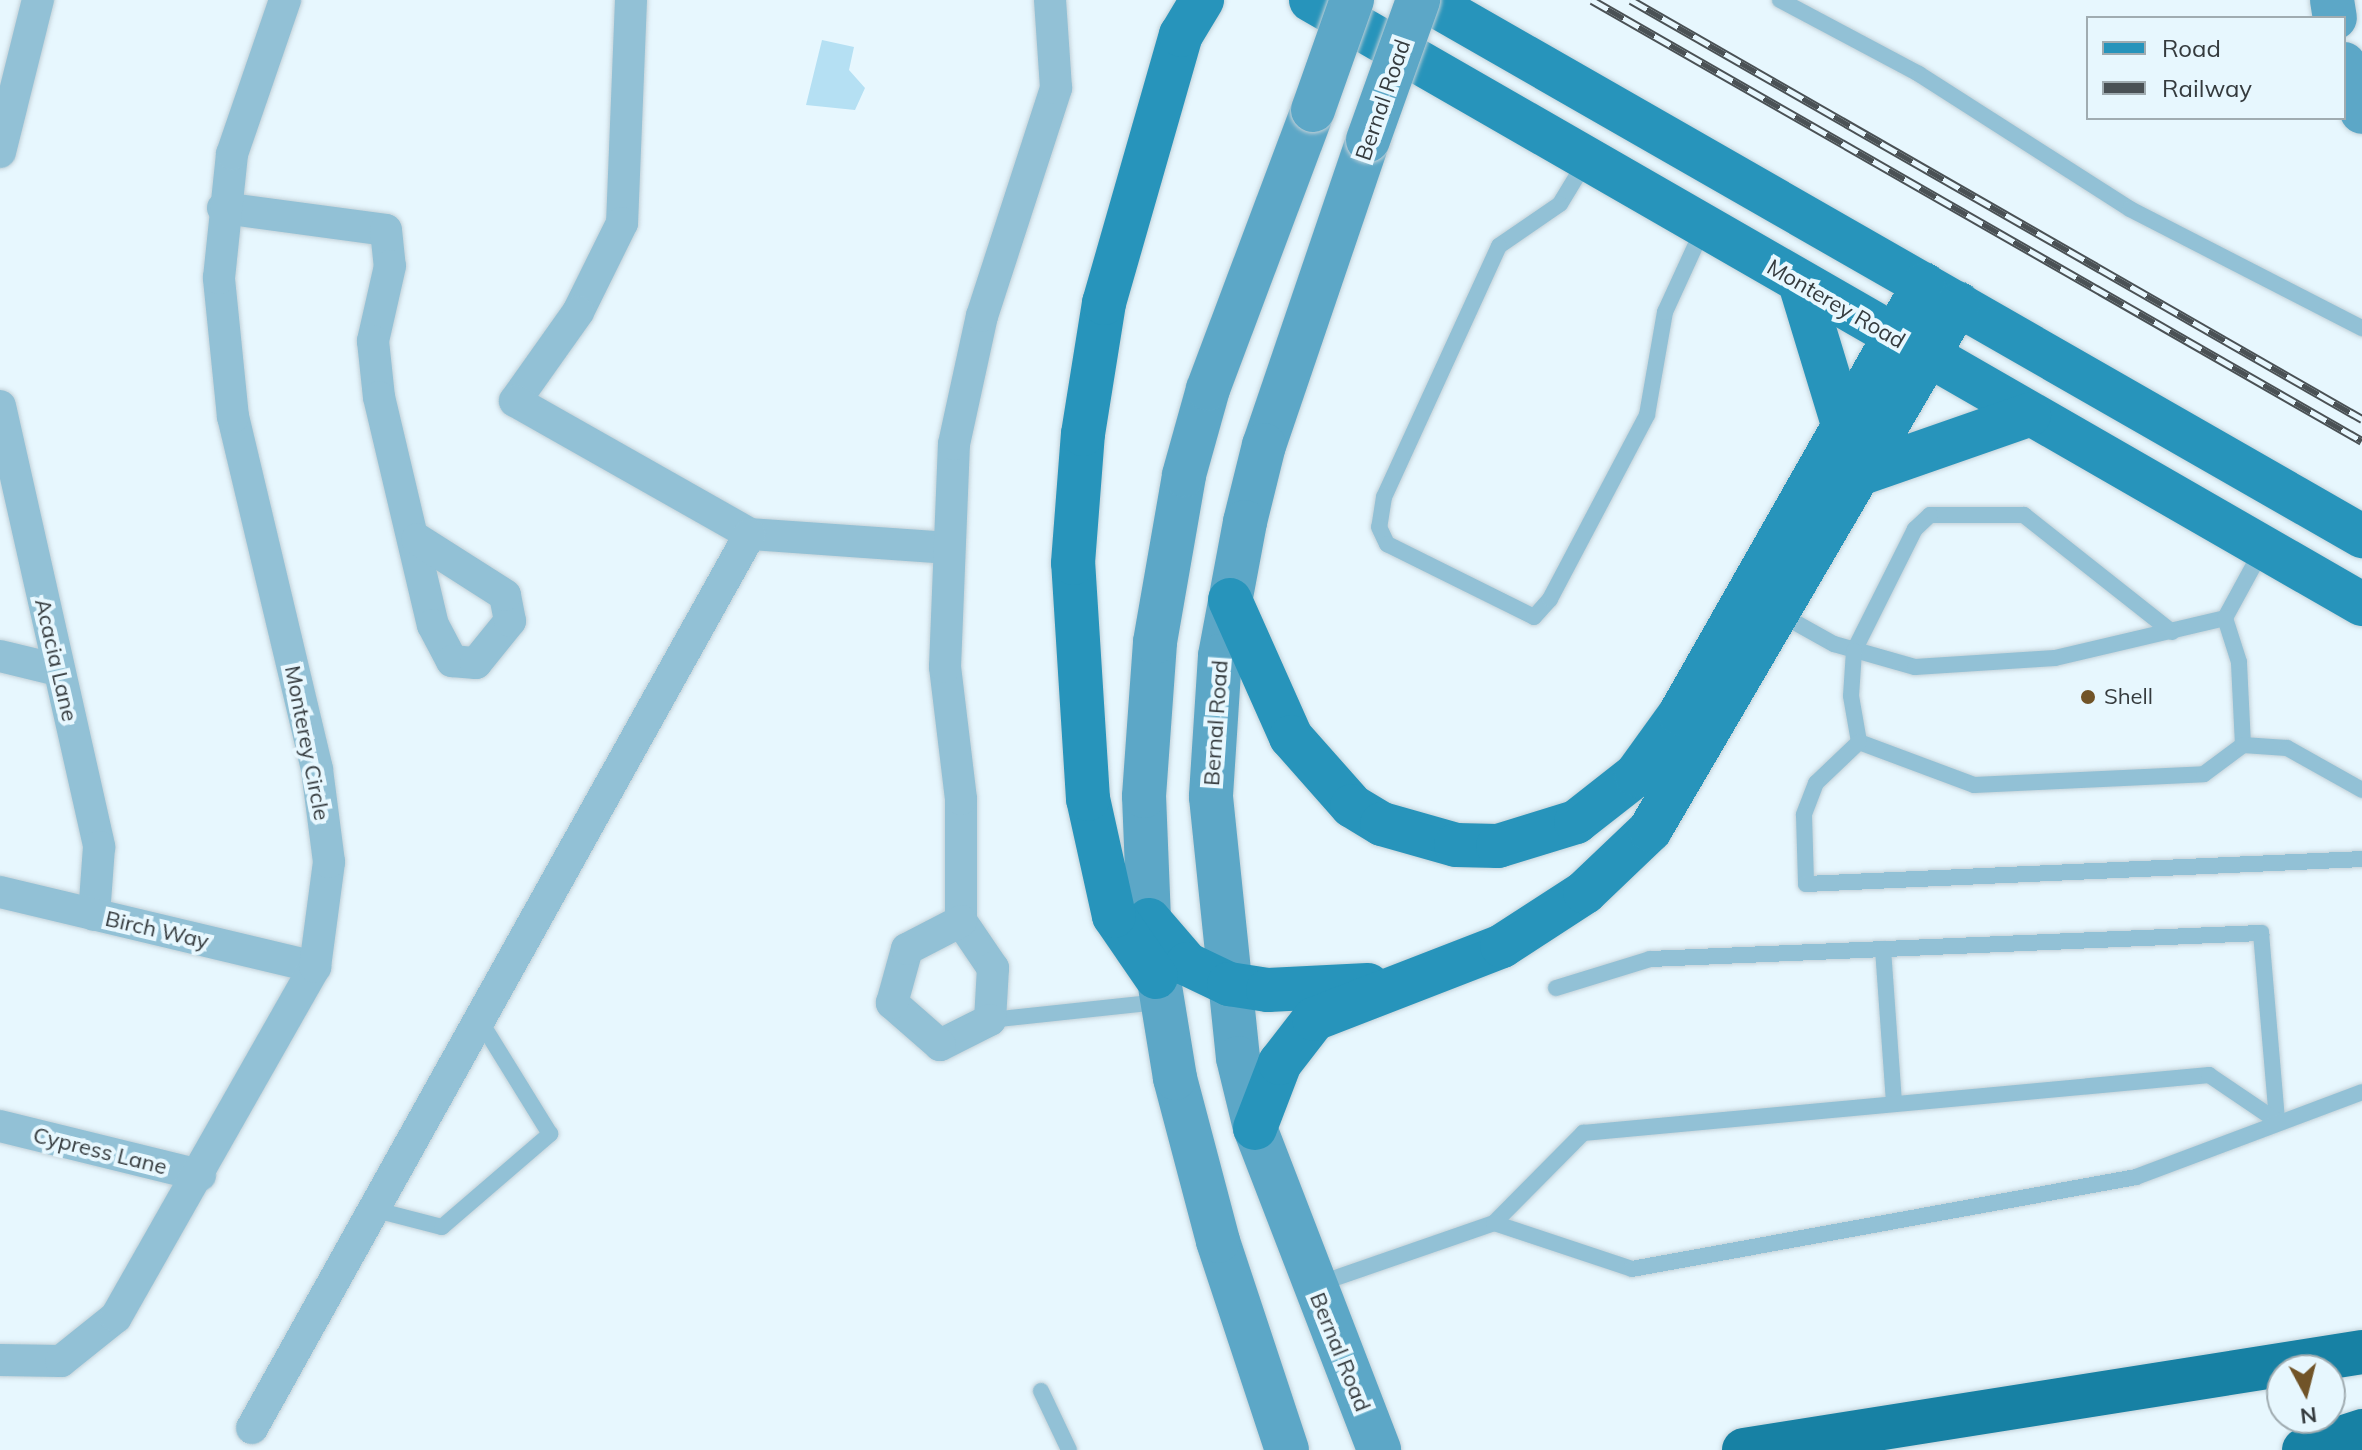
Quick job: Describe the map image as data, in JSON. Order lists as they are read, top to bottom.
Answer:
{
  "streets": {
    "main road": ["Bernal Road", "Monterey Road"],
    "street": [
      "Acacia Lane",
      "Monterey Circle",
      "Birch Way",
      "Cypress Lane"
    ]
  },
  "crossings": [
    ["Acacia Lane", "Birch Way"],
    ["Monterey Circle", "Birch Way"],
    ["Monterey Circle", "Cypress Lane"]
  ],
  "places": ["Shell"],
  "legend": ["Road", "Railway"],
  "north": "bottom"
}
